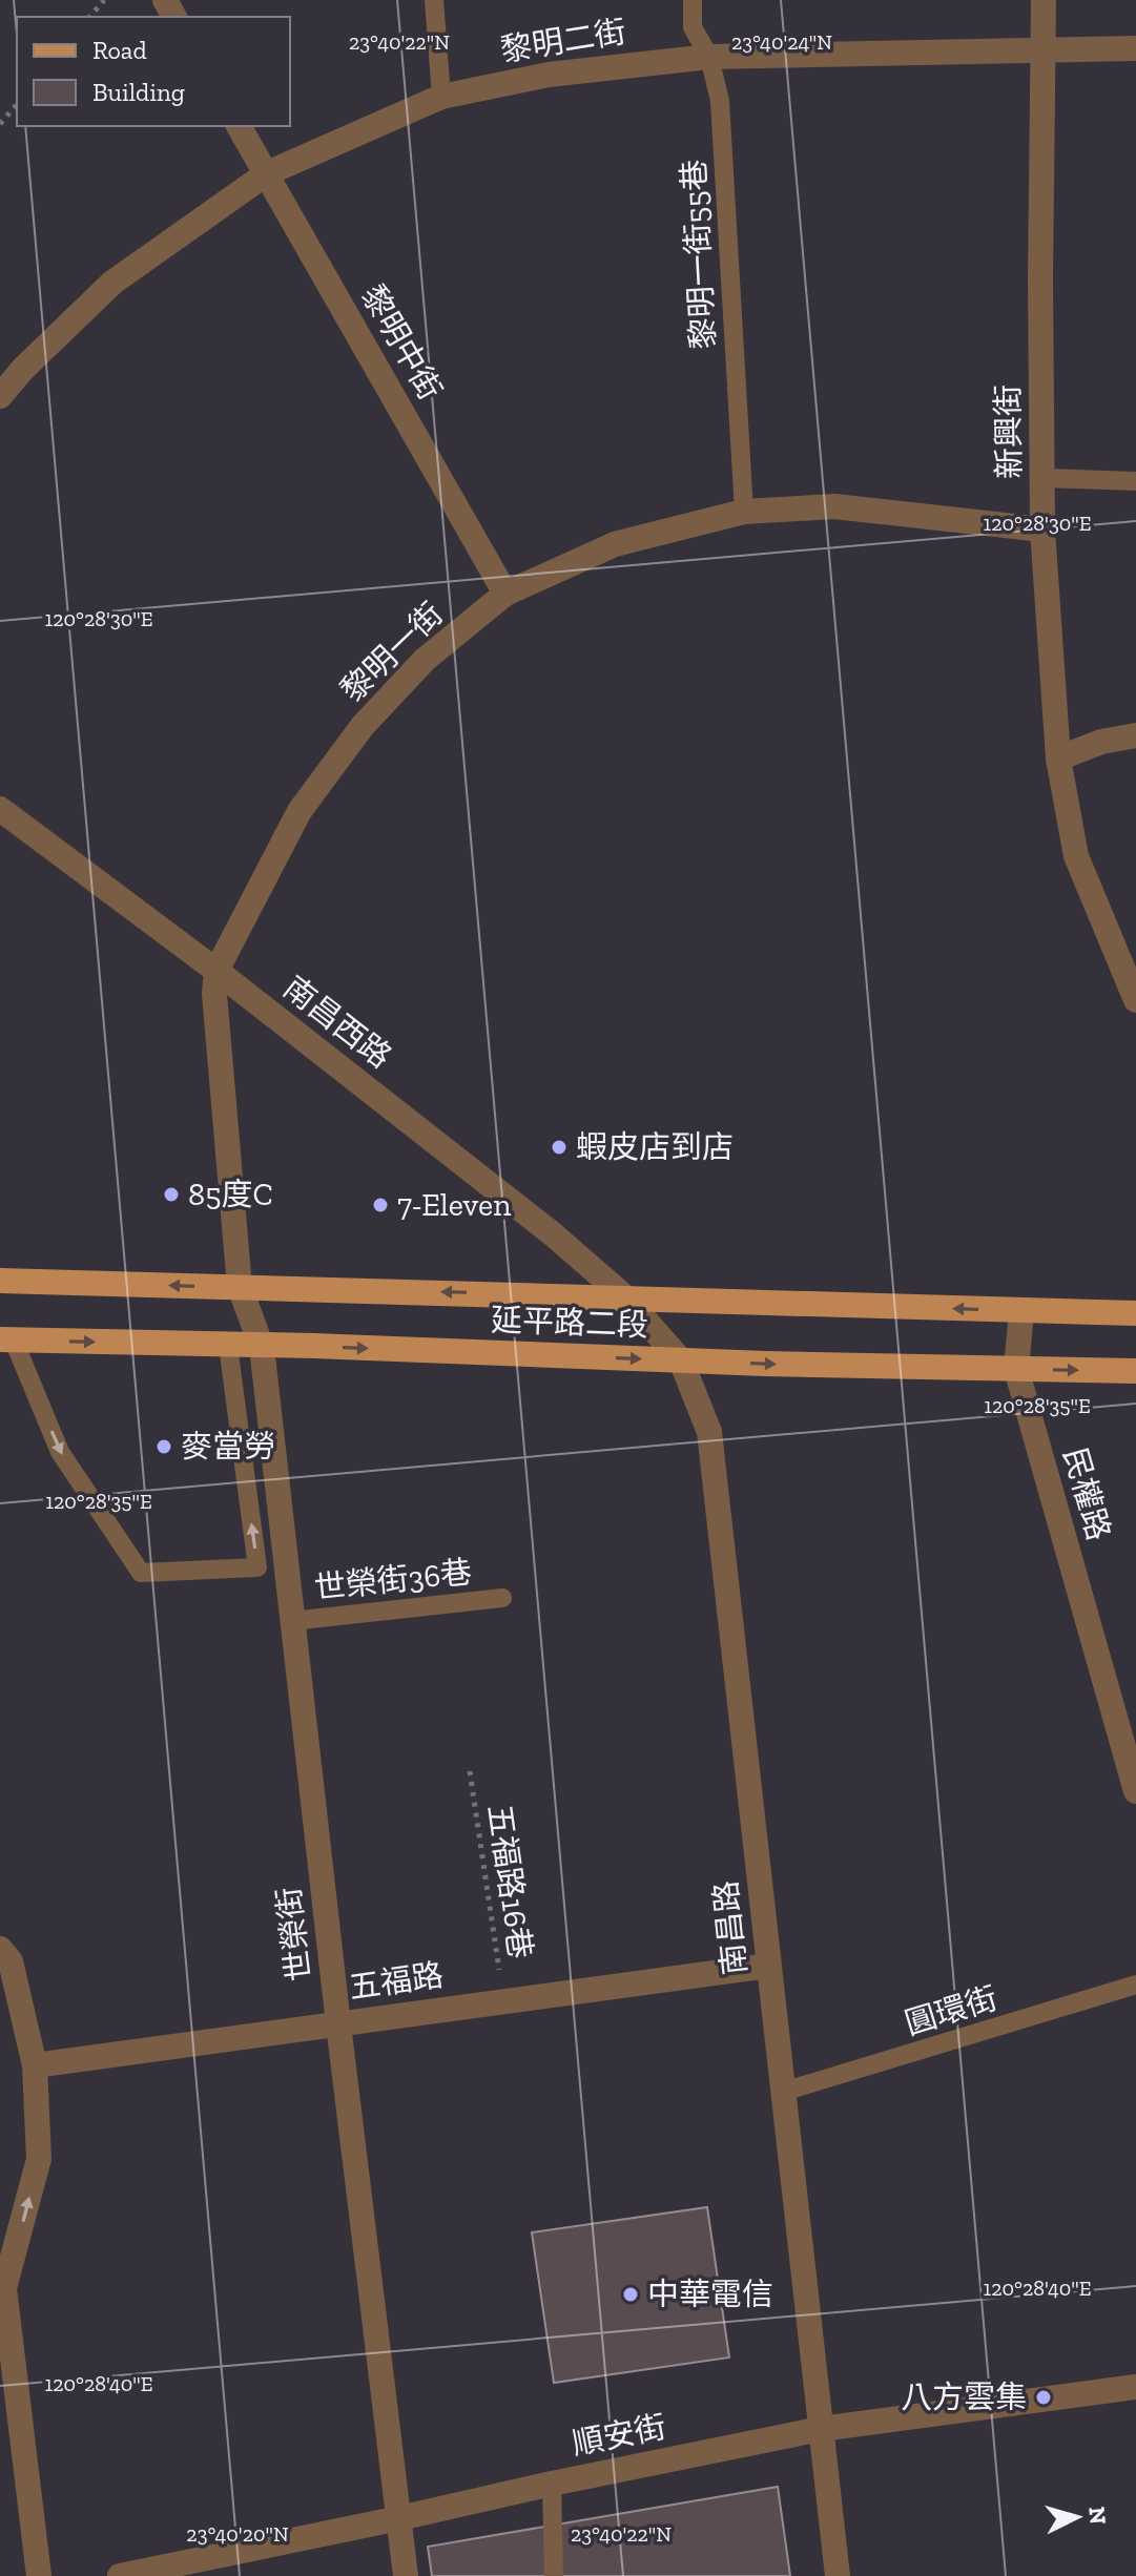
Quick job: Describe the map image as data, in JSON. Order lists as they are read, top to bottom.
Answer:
{
  "streets": {
    "main road": ["延平路二段"],
    "street": [
      "黎明二街",
      "黎明中街",
      "新興街",
      "黎明一街",
      "南昌西路",
      "民權路",
      "南昌路",
      "世榮街",
      "五福路",
      "順安街"
    ],
    "lane": ["黎明一街55巷", "世榮街36巷", "圓環街"],
    "path": ["五福路16巷"]
  },
  "crossings": [
    ["黎明二街", "黎明一街55巷"],
    ["黎明二街", "黎明中街"],
    ["黎明二街", "新興街"],
    ["黎明一街55巷", "黎明一街"],
    ["黎明中街", "黎明一街"],
    ["新興街", "黎明一街"],
    ["黎明一街", "南昌西路"],
    ["黎明一街", "延平路二段"],
    ["黎明一街", "世榮街"],
    ["南昌西路", "延平路二段"],
    ["南昌西路", "南昌路"],
    ["延平路二段", "民權路"],
    ["延平路二段", "南昌路"],
    ["延平路二段", "世榮街"],
    ["世榮街36巷", "世榮街"],
    ["五福路16巷", "五福路"],
    ["南昌路", "五福路"],
    ["南昌路", "圓環街"],
    ["南昌路", "順安街"],
    ["世榮街", "五福路"],
    ["世榮街", "順安街"]
  ],
  "places": [
    "蝦皮店到店",
    "85度C",
    "7-Eleven",
    "麥當勞",
    "中華電信",
    "八方雲集"
  ],
  "legend": ["Road", "Building"],
  "north": "right",
  "coordinates": [
    "23°40'22\"N",
    "23°40'24\"N",
    "120°28'30\"E",
    "120°28'35\"E",
    "120°28'40\"E",
    "23°40'20\"N"
  ]
}
